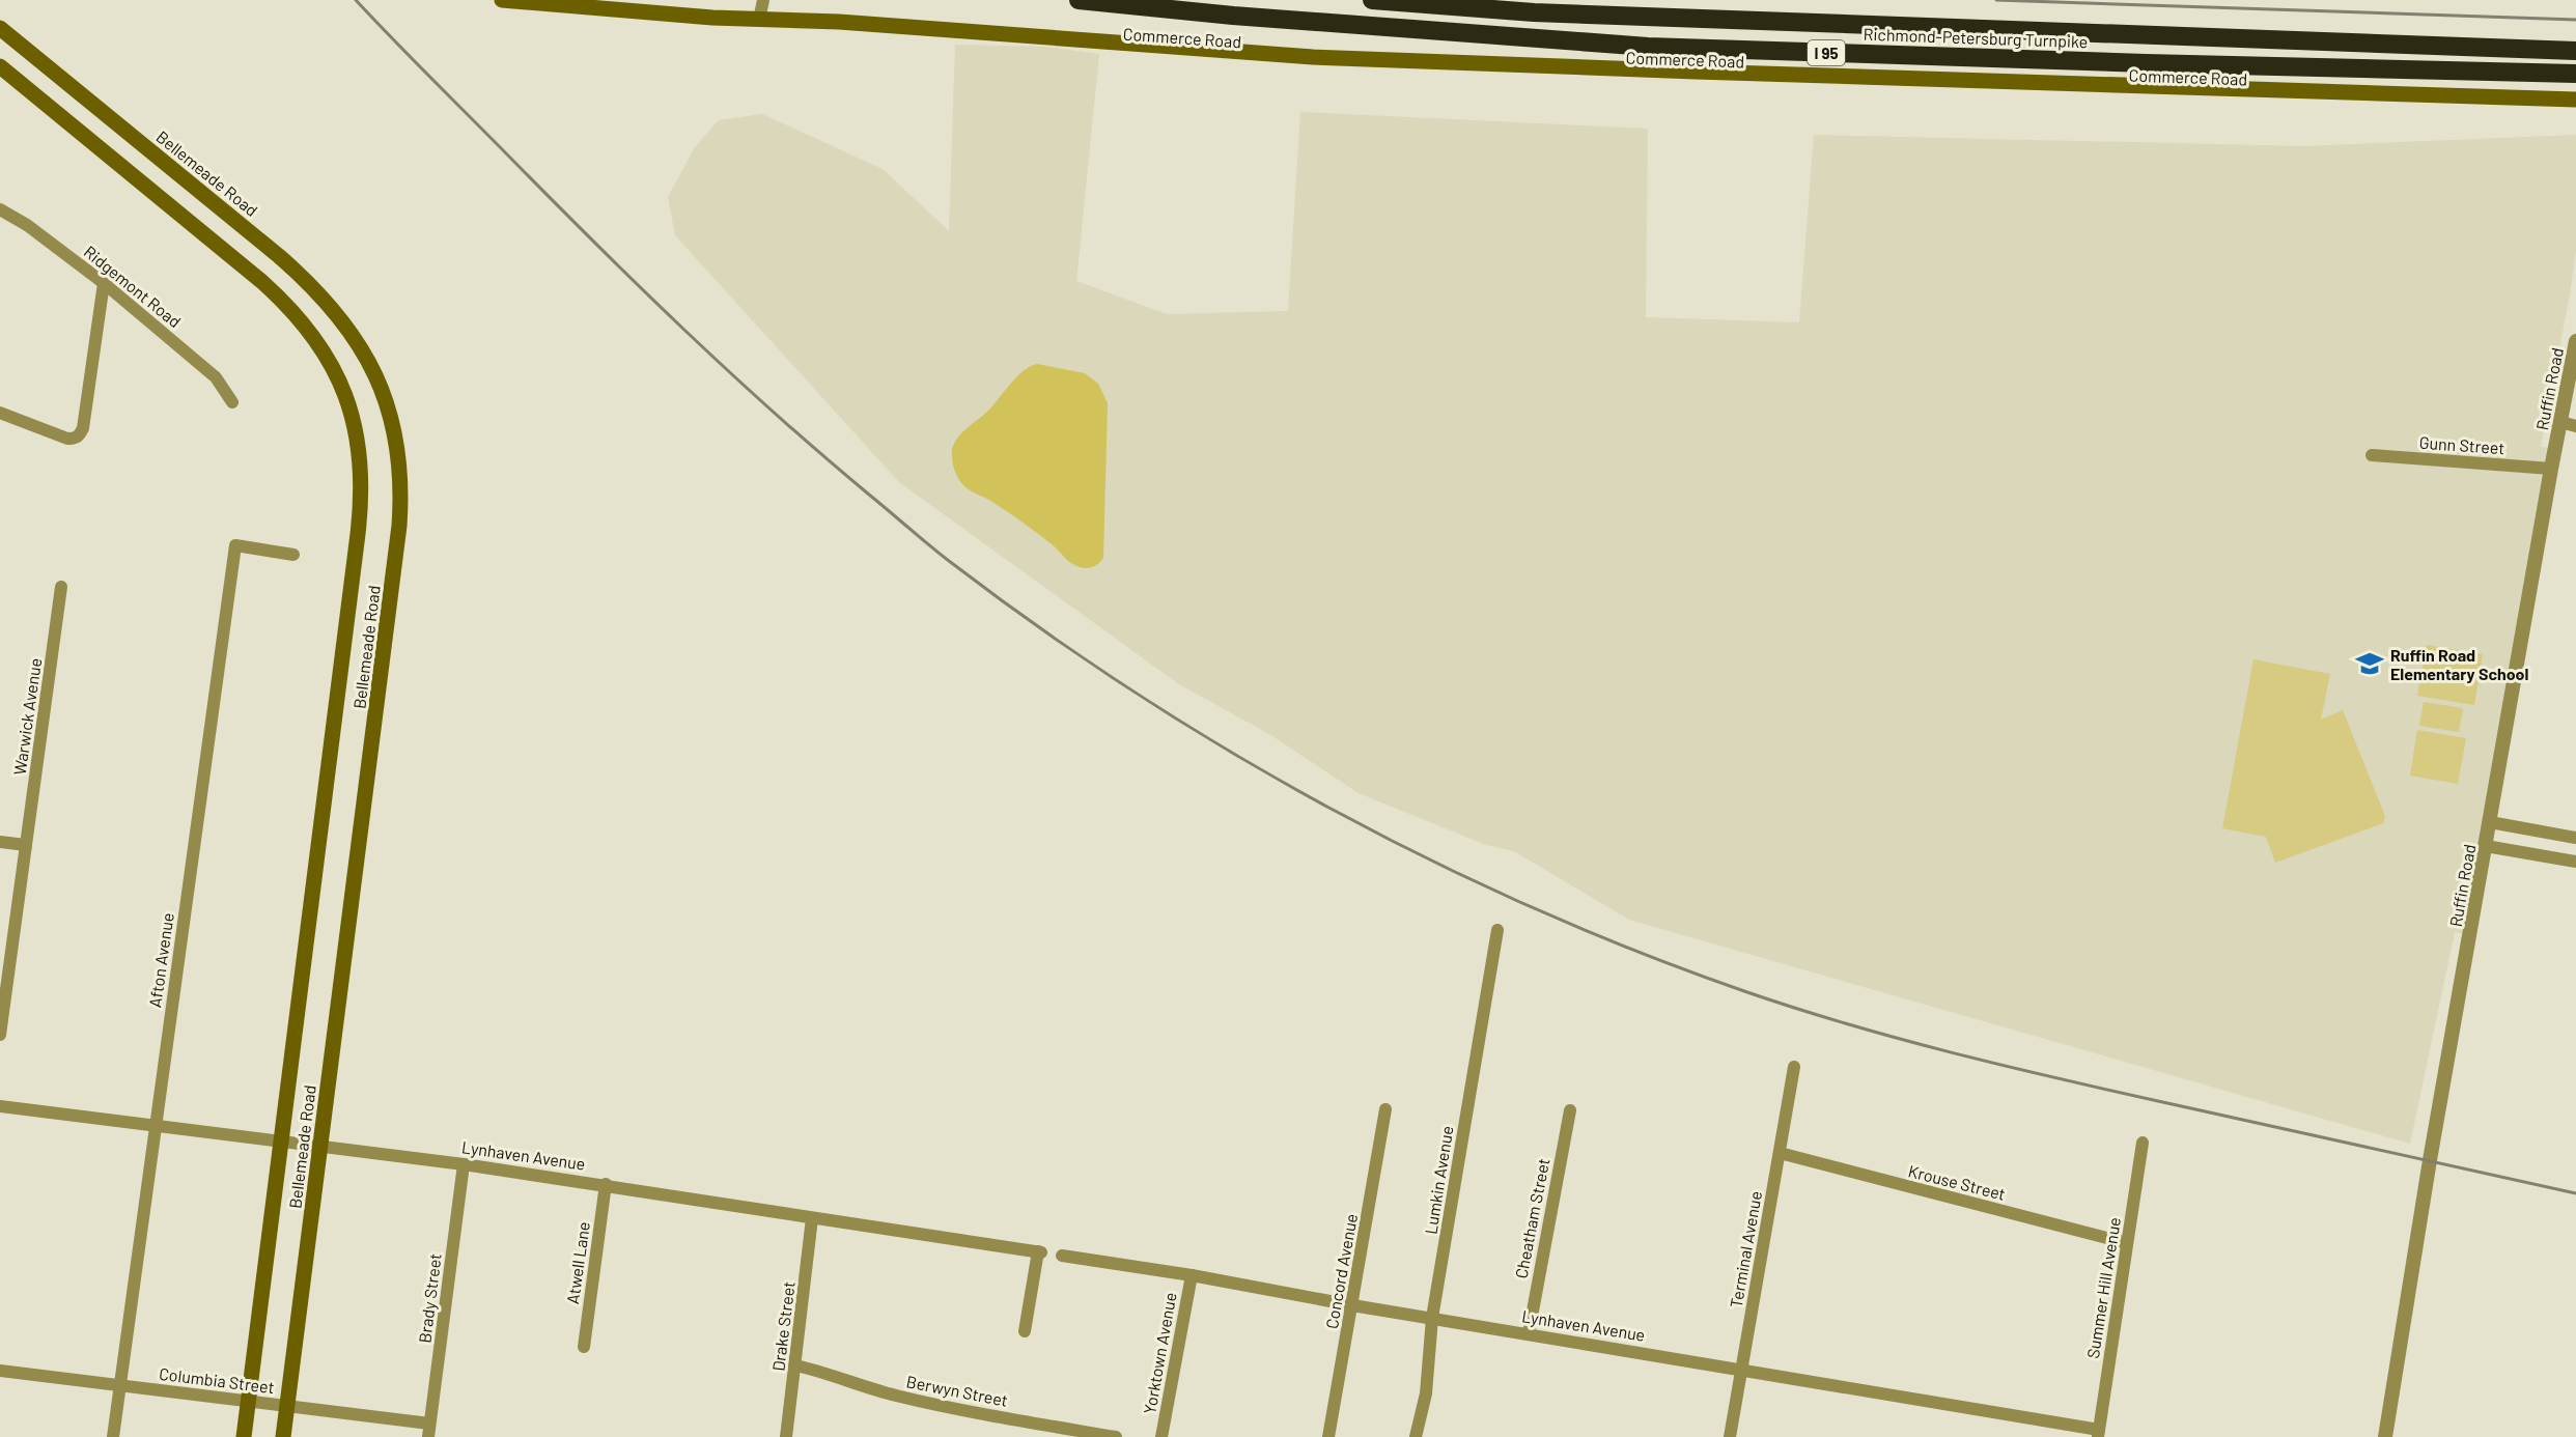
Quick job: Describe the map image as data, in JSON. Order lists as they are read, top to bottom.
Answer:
{
  "streets": {
    "highway": ["Richmond-Petersburg Turnpike", "I 95"],
    "main road": ["Commerce Road", "Bellemeade Road"],
    "street": [
      "Ridgemont Road",
      "Ruffin Road",
      "Gunn Street",
      "Warwick Avenue",
      "Afton Avenue",
      "Lynhaven Avenue",
      "Lumkin Avenue",
      "Krouse Street",
      "Cheatham Street",
      "Terminal Avenue",
      "Atwell Lane",
      "Concord Avenue",
      "Summer Hill Avenue",
      "Brady Street",
      "Drake Street",
      "Yorktown Avenue",
      "Columbia Street",
      "Berwyn Street"
    ]
  },
  "crossings": [
    ["Bellemeade Road", "Lynhaven Avenue"],
    ["Bellemeade Road", "Columbia Street"],
    ["Ruffin Road", "Gunn Street"],
    ["Afton Avenue", "Lynhaven Avenue"],
    ["Afton Avenue", "Columbia Street"],
    ["Lynhaven Avenue", "Lumkin Avenue"],
    ["Lynhaven Avenue", "Cheatham Street"],
    ["Lynhaven Avenue", "Terminal Avenue"],
    ["Lynhaven Avenue", "Atwell Lane"],
    ["Lynhaven Avenue", "Concord Avenue"],
    ["Lynhaven Avenue", "Summer Hill Avenue"],
    ["Lynhaven Avenue", "Brady Street"],
    ["Lynhaven Avenue", "Drake Street"],
    ["Lynhaven Avenue", "Yorktown Avenue"],
    ["Krouse Street", "Terminal Avenue"],
    ["Krouse Street", "Summer Hill Avenue"],
    ["Brady Street", "Columbia Street"],
    ["Drake Street", "Berwyn Street"]
  ],
  "places": {
    "school or university": ["Ruffin Road Elementary School"]
  }
}
